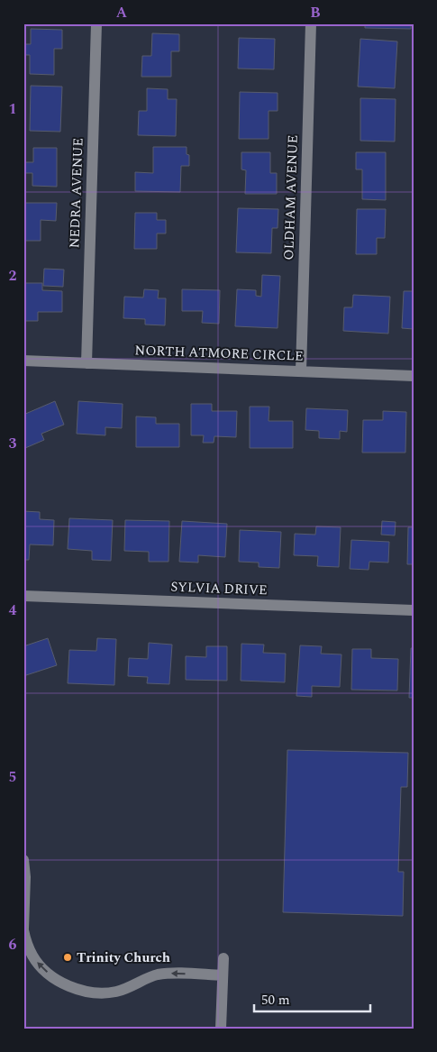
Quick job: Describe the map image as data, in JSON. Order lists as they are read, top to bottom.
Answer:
{
  "streets": {
    "street": [
      "NEDRA AVENUE",
      "OLDHAM AVENUE",
      "NORTH ATMORE CIRCLE",
      "SYLVIA DRIVE"
    ]
  },
  "crossings": [
    ["NEDRA AVENUE", "NORTH ATMORE CIRCLE"],
    ["OLDHAM AVENUE", "NORTH ATMORE CIRCLE"]
  ],
  "places": ["Trinity Church"],
  "scale_bar": "50 m",
  "grid": {
    "columns": ["A", "B"],
    "rows": [
      "1",
      "2",
      "3",
      "4",
      "5",
      "6"
    ]
  }
}
